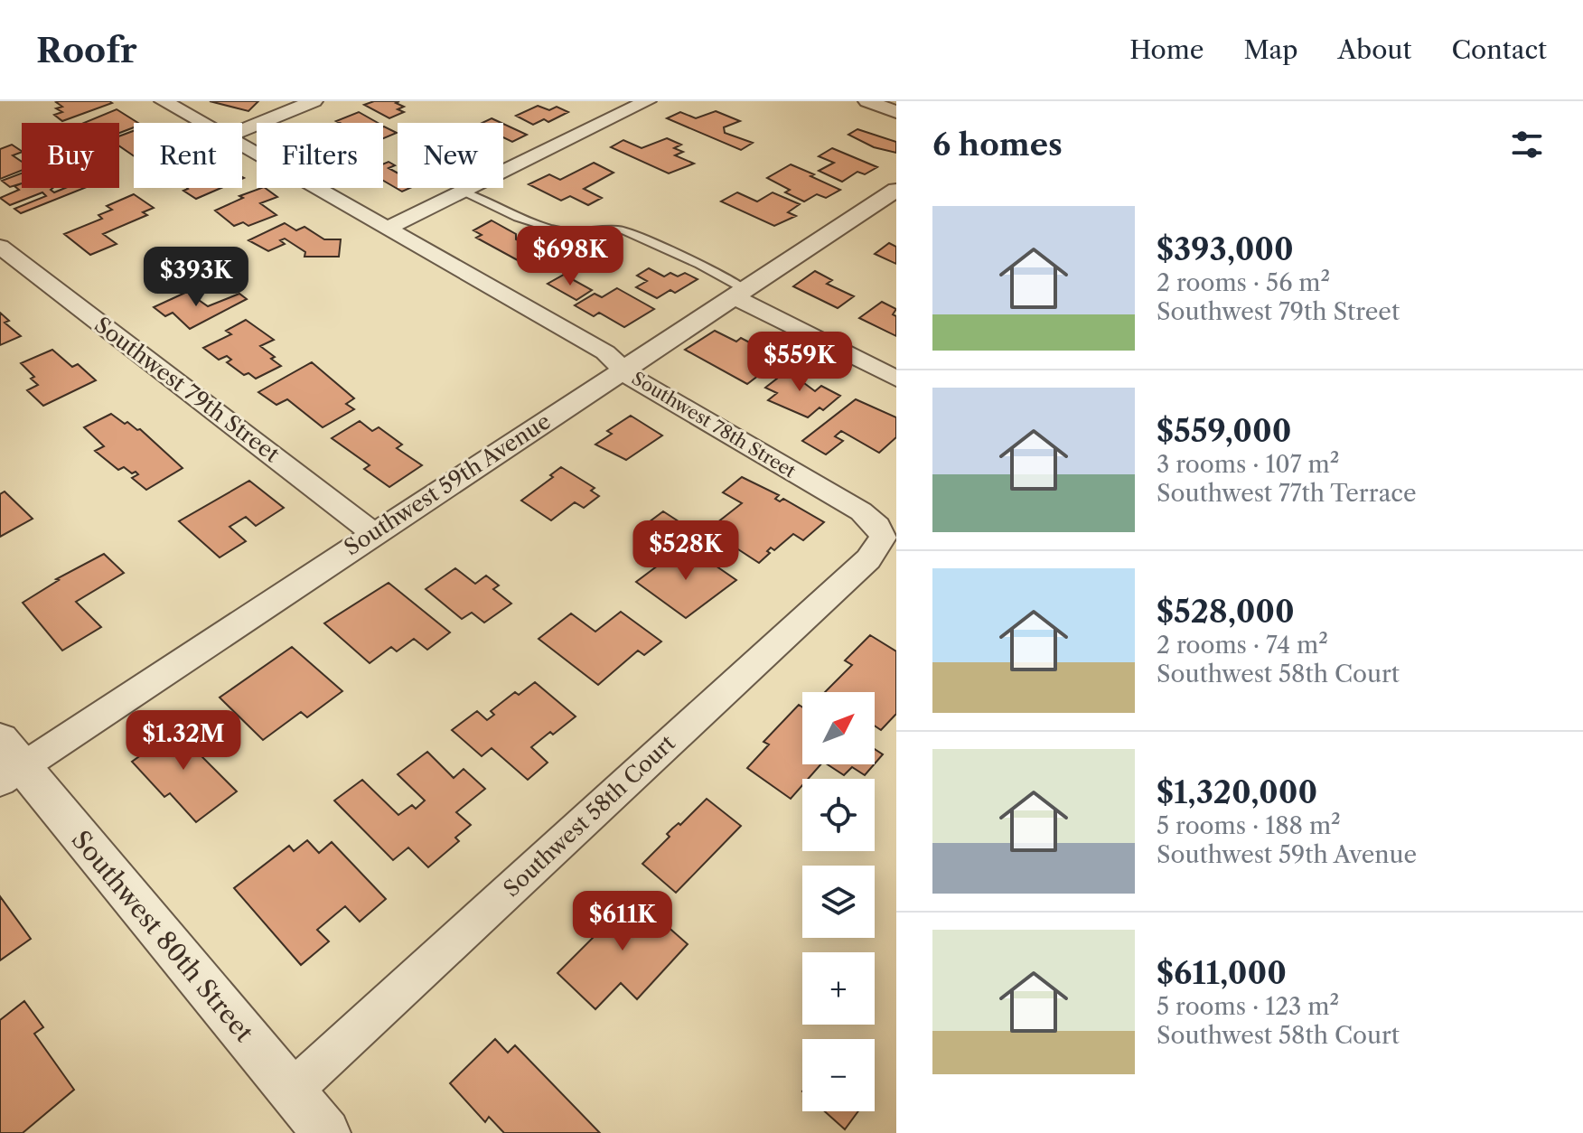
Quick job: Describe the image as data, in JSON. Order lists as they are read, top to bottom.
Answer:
{
  "streets": {
    "street": [
      "Southwest 79th Street",
      "Southwest 78th Street",
      "Southwest 59th Avenue",
      "Southwest 58th Court",
      "Southwest 80th Street"
    ]
  },
  "crossings": [
    ["Southwest 79th Street", "Southwest 59th Avenue"],
    ["Southwest 78th Street", "Southwest 59th Avenue"],
    ["Southwest 78th Street", "Southwest 58th Court"],
    ["Southwest 59th Avenue", "Southwest 80th Street"],
    ["Southwest 58th Court", "Southwest 80th Street"]
  ],
  "north": "top right",
  "page": {
    "header": "Roofr",
    "nav": [
      "Home",
      "Map",
      "About",
      "Contact"
    ],
    "heading": "6 homes",
    "chip": [
      "Buy",
      "Rent",
      "Filters",
      "New"
    ],
    "list": [
      {
        "name": "$393,000",
        "note": "2 rooms · 56 m² · Southwest 79th Street"
      },
      {
        "name": "$559,000",
        "note": "3 rooms · 107 m² · Southwest 77th Terrace"
      },
      {
        "name": "$528,000",
        "note": "2 rooms · 74 m² · Southwest 58th Court"
      },
      {
        "name": "$1,320,000",
        "note": "5 rooms · 188 m² · Southwest 59th Avenue"
      },
      {
        "name": "$611,000",
        "note": "5 rooms · 123 m² · Southwest 58th Court"
      }
    ],
    "price": [
      "$698K",
      "$393K",
      "$559K",
      "$528K",
      "$1.32M",
      "$611K"
    ],
    "map_buttons": ["+", "−"]
  }
}
